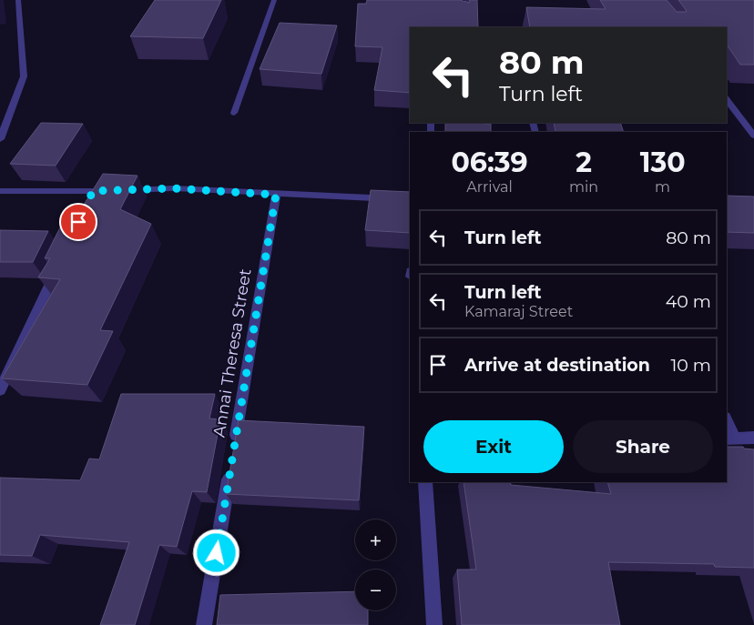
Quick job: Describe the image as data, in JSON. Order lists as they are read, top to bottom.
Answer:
{
  "streets": {
    "street": ["Annai Theresa Street"]
  },
  "page": {
    "turn": ["80 m", "Turn left"],
    "eta": [
      "06:39",
      "Arrival",
      "2",
      "min",
      "130",
      "m"
    ],
    "list": [
      {
        "name": "Turn left",
        "value": "80 m"
      },
      {
        "name": "Turn left",
        "note": "Kamaraj Street",
        "value": "40 m"
      },
      {
        "name": "Arrive at destination",
        "value": "10 m"
      }
    ],
    "buttons": ["Exit", "Share"],
    "map_buttons": ["+", "−"]
  }
}
